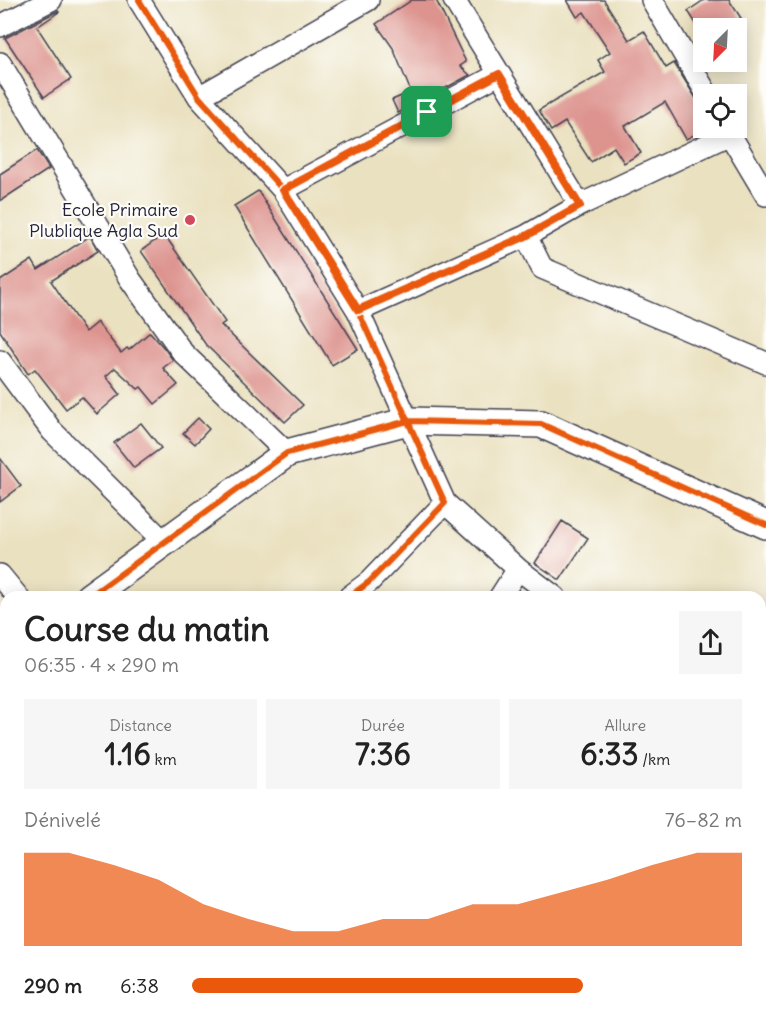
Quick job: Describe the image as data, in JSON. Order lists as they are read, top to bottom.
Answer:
{
  "places": ["Ecole Primaire Plublique Agla Sud"],
  "north": "bottom left",
  "page": {
    "heading": ["Course du matin", "06:35 · 4 × 290 m"],
    "stats": [
      ["Distance", "1.16 km"],
      ["Durée", "7:36"],
      ["Allure", "6:33 /km"]
    ],
    "chart": ["Dénivelé", "76–82 m"],
    "list": [
      {
        "name": "290 m",
        "note": "6:38"
      }
    ]
  }
}
